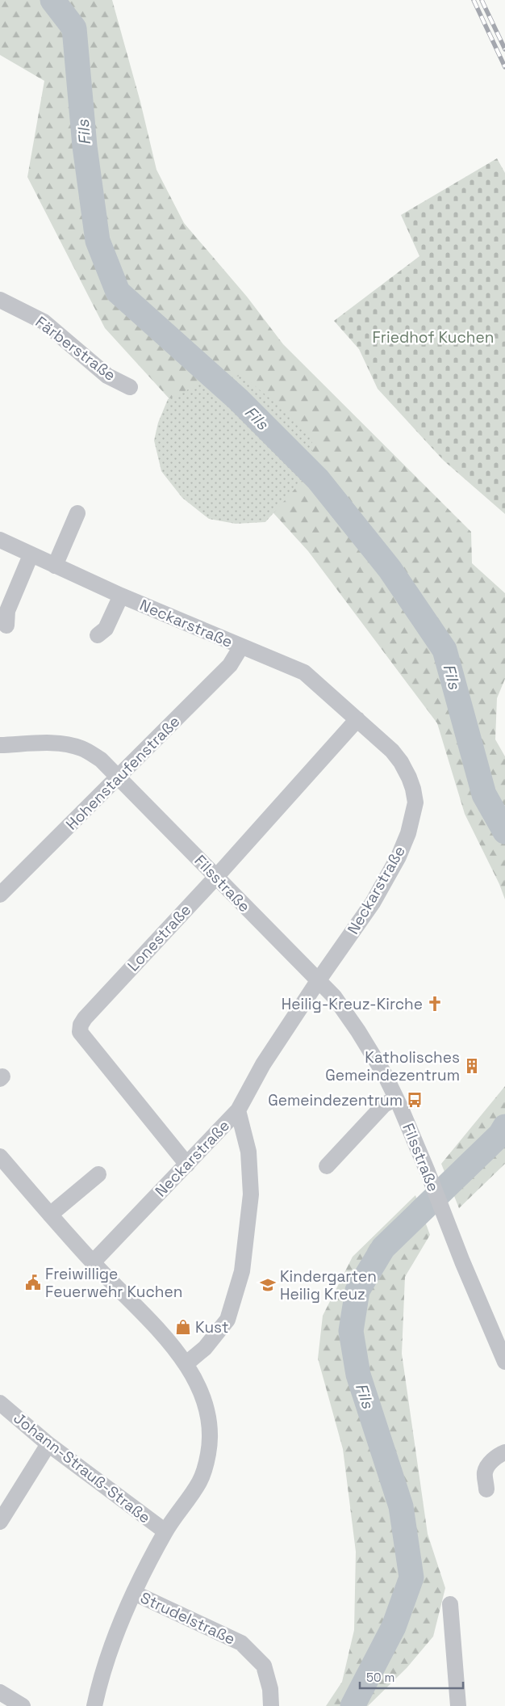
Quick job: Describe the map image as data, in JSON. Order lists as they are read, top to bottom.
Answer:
{
  "streets": {
    "street": [
      "Färberstraße",
      "Neckarstraße",
      "Hohenstaufenstraße",
      "Filsstraße",
      "Lonestraße",
      "Johann-Strauß-Straße",
      "Strudelstraße"
    ]
  },
  "crossings": [
    ["Neckarstraße", "Hohenstaufenstraße"],
    ["Neckarstraße", "Filsstraße"],
    ["Neckarstraße", "Lonestraße"],
    ["Hohenstaufenstraße", "Filsstraße"],
    ["Filsstraße", "Lonestraße"]
  ],
  "water": ["Fils"],
  "parks": ["Friedhof Kuchen"],
  "places": {
    "church": ["Heilig-Kreuz-Kirche"],
    "building": ["Katholisches Gemeindezentrum"],
    "bus stop": ["Gemeindezentrum"],
    "public building": ["Freiwillige Feuerwehr Kuchen"],
    "school or university": ["Kindergarten Heilig Kreuz"],
    "shop": ["Kust"]
  },
  "scale_bar": "50 m"
}
